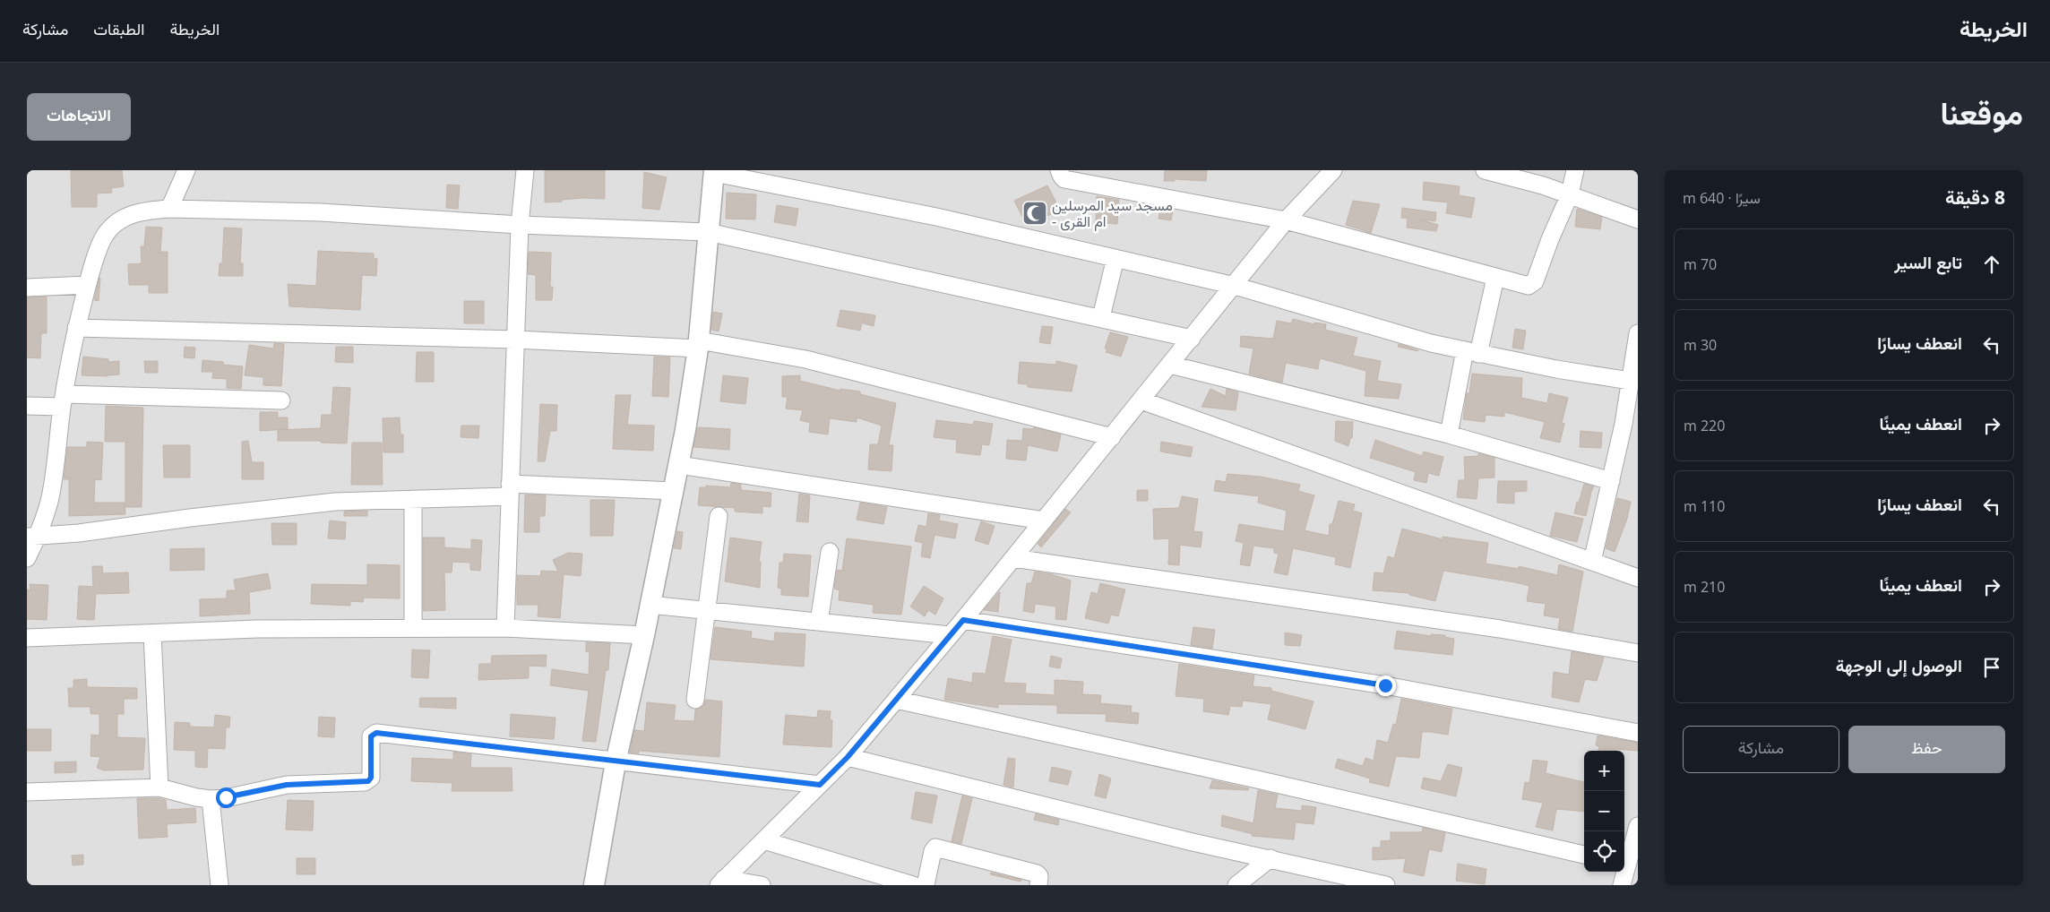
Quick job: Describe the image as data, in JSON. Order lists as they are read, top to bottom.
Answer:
{
  "places": {
    "mosque": ["مسجد سيد المرسلين - ام القرى"]
  },
  "page": {
    "header": "الخريطة",
    "nav": ["الخريطة", "الطبقات", "مشاركة"],
    "title": "موقعنا",
    "buttons": [
      "الاتجاهات",
      ["حفظ", "مشاركة"]
    ],
    "heading": ["8 دقيقة", "سيرًا · 640 m"],
    "list": [
      ["تابع السير", "70 m"],
      ["انعطف يسارًا", "30 m"],
      ["انعطف يمينًا", "220 m"],
      ["انعطف يسارًا", "110 m"],
      ["انعطف يمينًا", "210 m"],
      "الوصول إلى الوجهة"
    ],
    "map_buttons": ["+", "−"]
  }
}
